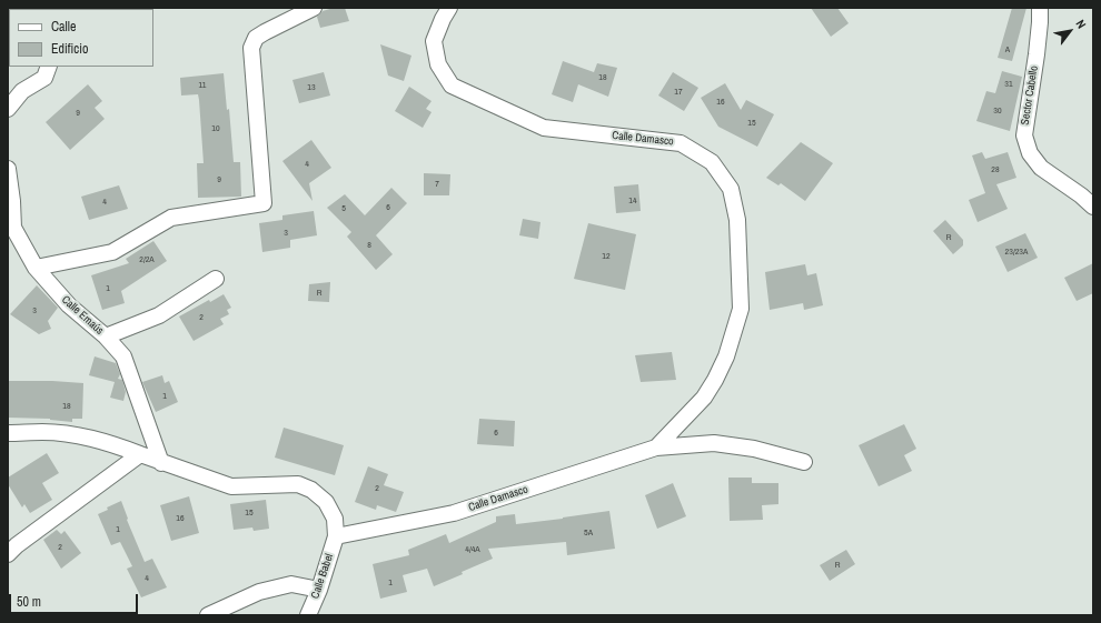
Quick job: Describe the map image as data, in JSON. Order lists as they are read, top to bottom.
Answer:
{
  "streets": {
    "street": [
      "Sector Cabello",
      "Calle Damasco",
      "Calle Emaús",
      "Calle Babel"
    ]
  },
  "crossings": [
    ["Calle Damasco", "Calle Babel"]
  ],
  "house_numbers": [
    "A",
    "18",
    "31",
    "11",
    "13",
    "17",
    "16",
    "30",
    "9",
    "15",
    "10",
    "4",
    "28",
    "9",
    "7",
    "14",
    "4",
    "6",
    "5",
    "3",
    "R",
    "8",
    "23/23A",
    "12",
    "2/2A",
    "1",
    "R",
    "3",
    "2",
    "1",
    "18",
    "6",
    "2",
    "15",
    "16",
    "1",
    "5A",
    "2",
    "4/4A",
    "R",
    "4",
    "1"
  ],
  "legend": ["Calle", "Edificio"],
  "scale_bar": "50 m",
  "north": "top right"
}
